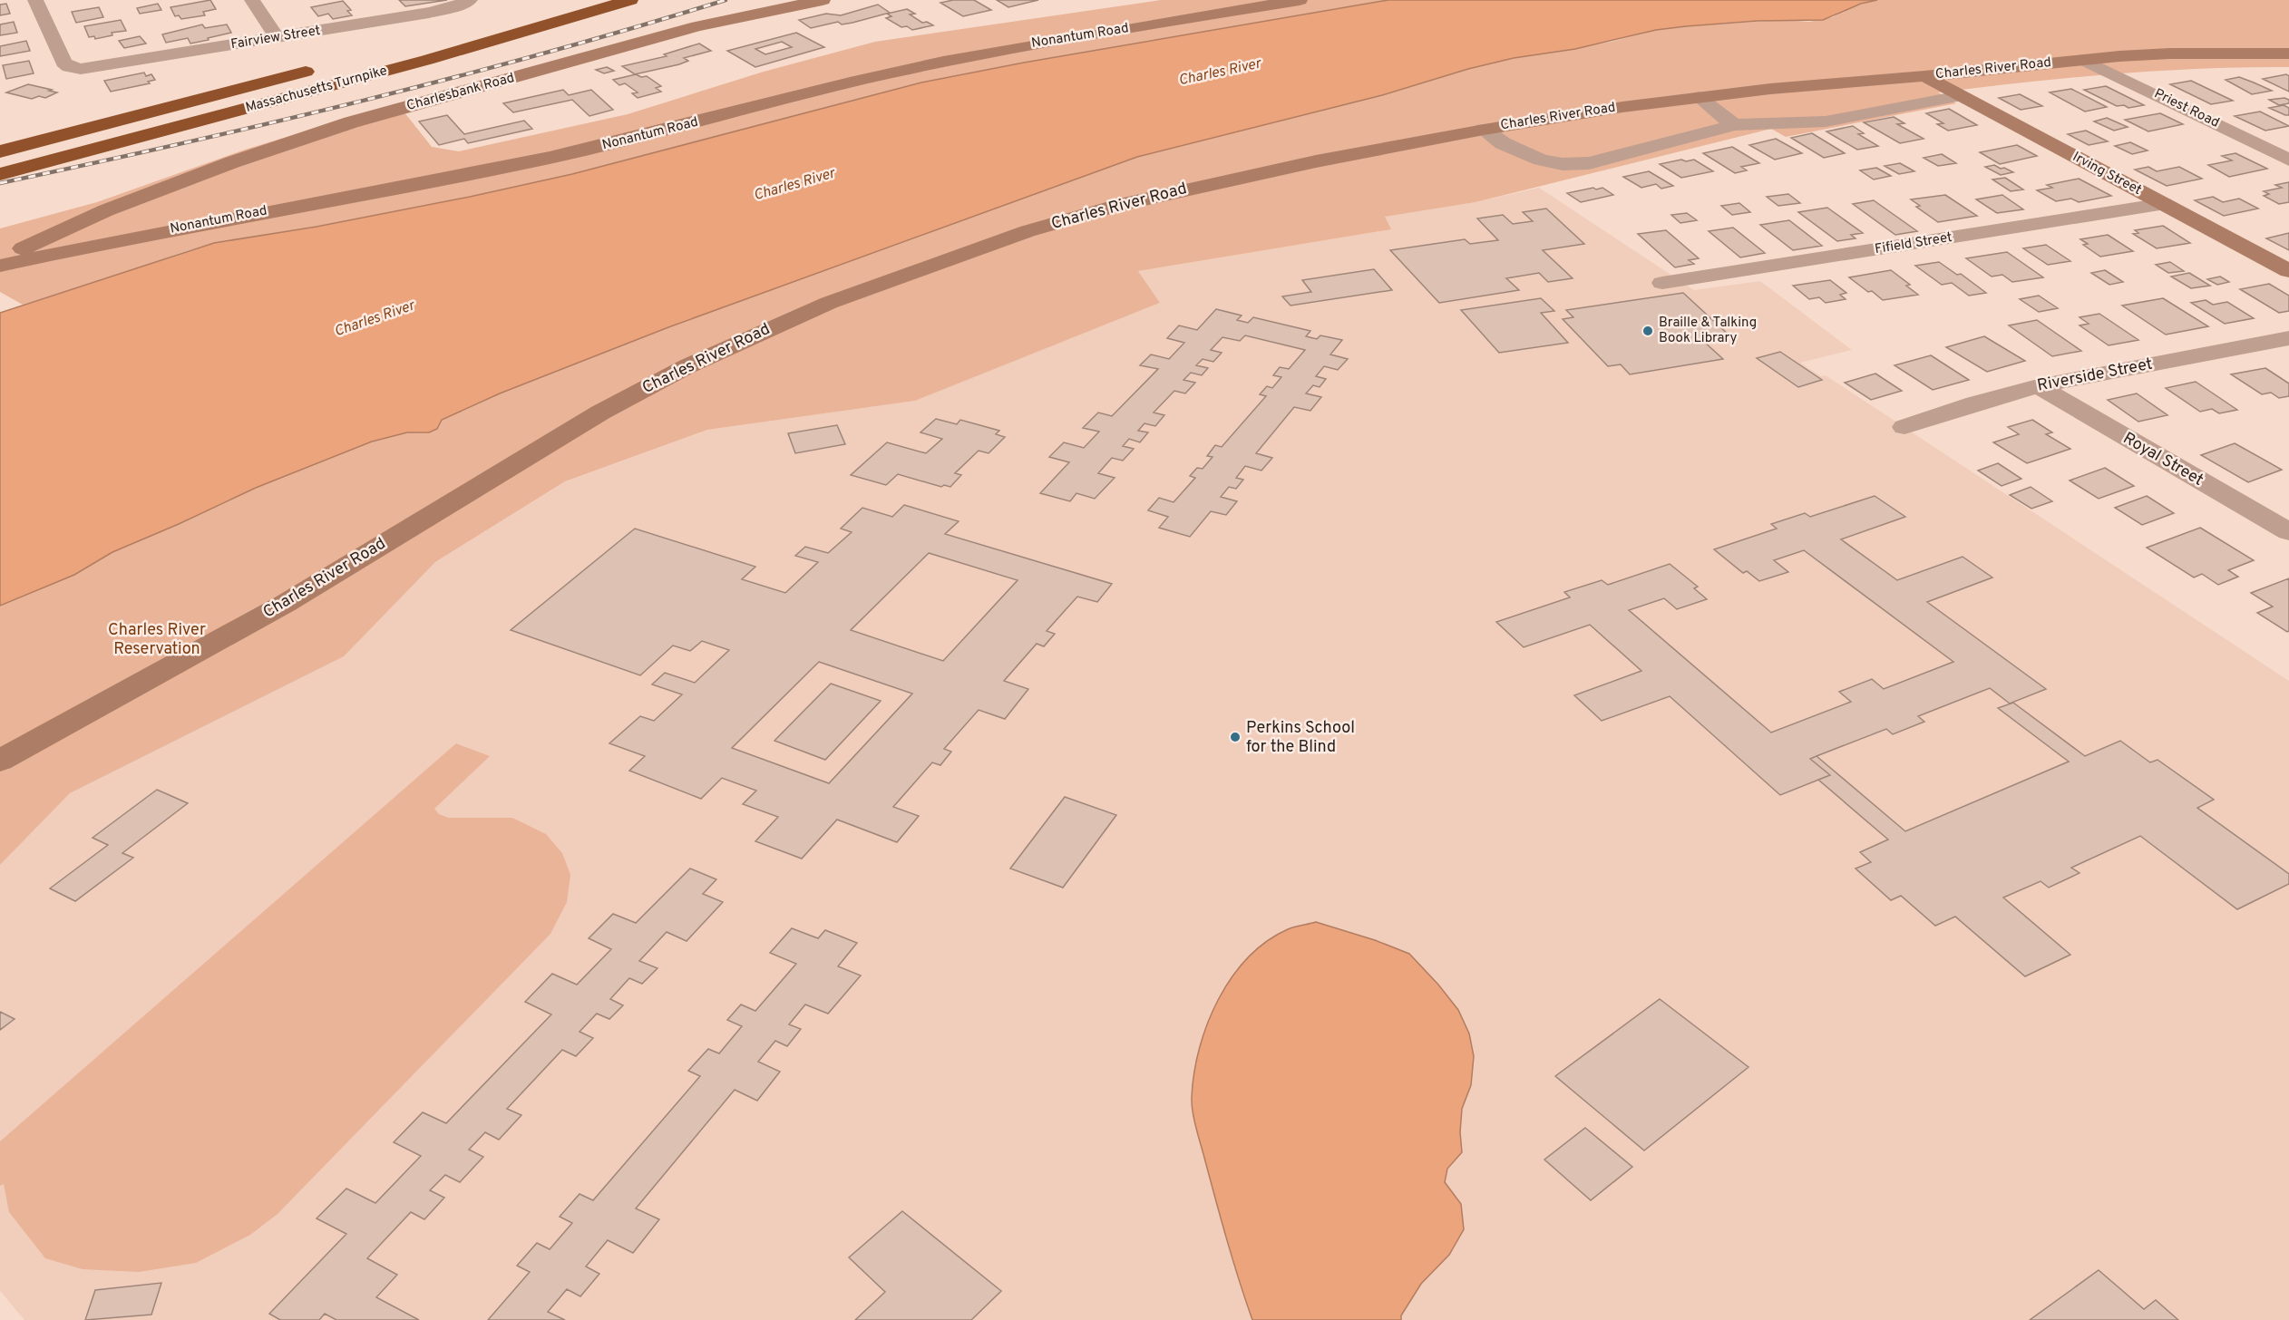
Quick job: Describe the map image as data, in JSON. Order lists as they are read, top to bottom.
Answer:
{
  "streets": {
    "highway": ["Massachusetts Turnpike"],
    "street": [
      "Nonantum Road",
      "Fairview Street",
      "Charles River Road",
      "Charlesbank Road",
      "Priest Road",
      "Irving Street",
      "Fifield Street",
      "Riverside Street",
      "Royal Street"
    ]
  },
  "crossings": [
    ["Nonantum Road", "Charlesbank Road"],
    ["Charles River Road", "Priest Road"],
    ["Charles River Road", "Irving Street"],
    ["Irving Street", "Fifield Street"],
    ["Riverside Street", "Royal Street"]
  ],
  "water": ["Charles River"],
  "parks": ["Charles River Reservation"],
  "places": ["Braille & Talking Book Library", "Perkins School for the Blind"]
}
